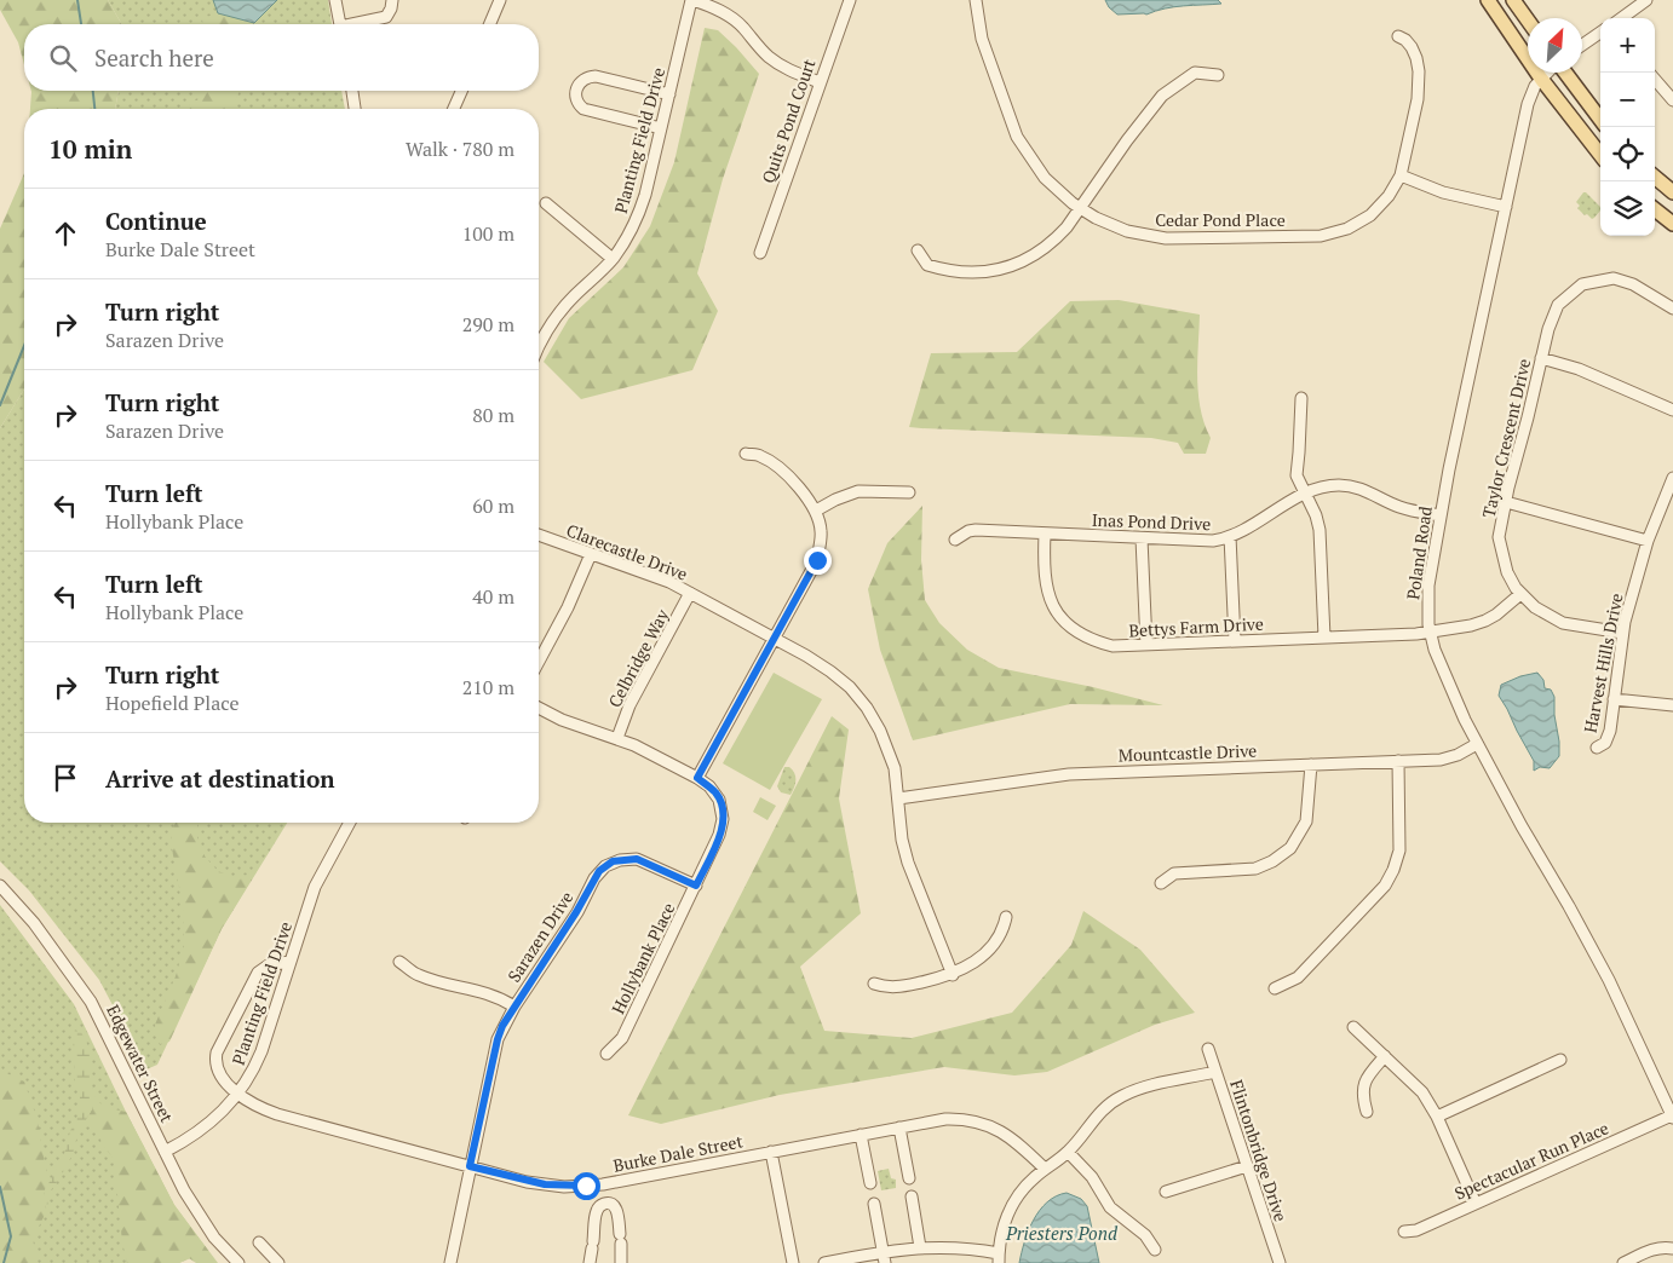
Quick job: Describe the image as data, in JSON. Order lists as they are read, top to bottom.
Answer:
{
  "streets": {
    "street": [
      "Quits Pond Court",
      "Planting Field Drive",
      "Cedar Pond Place",
      "Taylor Crescent Drive",
      "Inas Pond Drive",
      "Clarecastle Drive",
      "Poland Road",
      "Bettys Farm Drive",
      "Celbridge Way",
      "Harvest Hills Drive",
      "Mountcastle Drive",
      "Sarazen Drive",
      "Hollybank Place",
      "Edgewater Street",
      "Flintonbridge Drive",
      "Burke Dale Street",
      "Spectacular Run Place"
    ]
  },
  "crossings": [
    ["Planting Field Drive", "Edgewater Street"],
    ["Planting Field Drive", "Burke Dale Street"],
    ["Taylor Crescent Drive", "Bettys Farm Drive"],
    ["Taylor Crescent Drive", "Harvest Hills Drive"],
    ["Inas Pond Drive", "Poland Road"],
    ["Inas Pond Drive", "Bettys Farm Drive"],
    ["Clarecastle Drive", "Celbridge Way"],
    ["Clarecastle Drive", "Mountcastle Drive"],
    ["Poland Road", "Bettys Farm Drive"],
    ["Poland Road", "Mountcastle Drive"],
    ["Poland Road", "Spectacular Run Place"],
    ["Celbridge Way", "Hollybank Place"],
    ["Sarazen Drive", "Hollybank Place"],
    ["Sarazen Drive", "Burke Dale Street"]
  ],
  "water": ["Priesters Pond"],
  "north": "top right",
  "page": {
    "map_buttons": ["+", "−"],
    "search": "Search here",
    "heading": ["10 min", "Walk · 780 m"],
    "list": [
      ["Continue", "Burke Dale Street", "100 m"],
      ["Turn right", "Sarazen Drive", "290 m"],
      ["Turn right", "Sarazen Drive", "80 m"],
      ["Turn left", "Hollybank Place", "60 m"],
      ["Turn left", "Hollybank Place", "40 m"],
      ["Turn right", "Hopefield Place", "210 m"],
      "Arrive at destination"
    ]
  }
}
